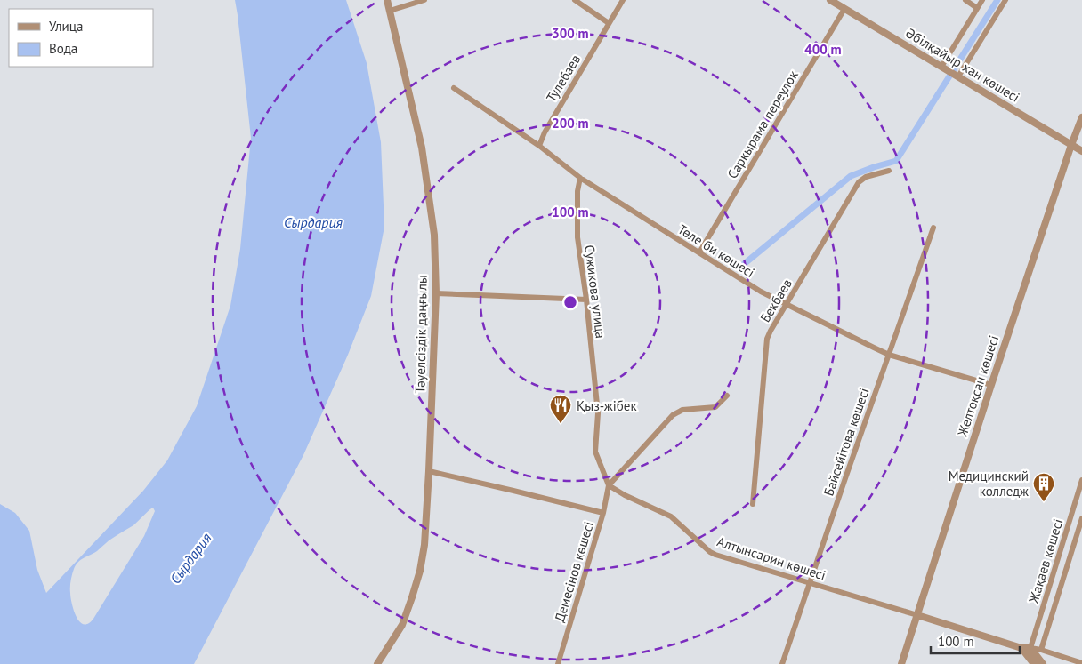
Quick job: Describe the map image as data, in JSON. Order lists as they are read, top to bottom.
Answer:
{
  "streets": {
    "street": [
      "Әбілқайыр хан көшесі",
      "Тулебаев",
      "Саркырама переулок",
      "Төле би көшесі",
      "Сужикова улица",
      "Бекбаев",
      "Тәуелсіздік даңғылы",
      "Желтоқсан көшесі",
      "Байсейітова көшесі",
      "Алтынсарин көшесі",
      "Жақаев көшесі",
      "Демесінов көшесі"
    ]
  },
  "crossings": [
    ["Әбілқайыр хан көшесі", "Саркырама переулок"],
    ["Әбілқайыр хан көшесі", "Желтоқсан көшесі"],
    ["Тулебаев", "Төле би көшесі"],
    ["Саркырама переулок", "Төле би көшесі"],
    ["Төле би көшесі", "Сужикова улица"],
    ["Төле би көшесі", "Бекбаев"],
    ["Төле би көшесі", "Желтоқсан көшесі"],
    ["Төле би көшесі", "Байсейітова көшесі"],
    ["Сужикова улица", "Алтынсарин көшесі"],
    ["Сужикова улица", "Демесінов көшесі"],
    ["Желтоқсан көшесі", "Алтынсарин көшесі"],
    ["Байсейітова көшесі", "Алтынсарин көшесі"],
    ["Алтынсарин көшесі", "Демесінов көшесі"]
  ],
  "water": ["Сырдария"],
  "places": {
    "restaurant": ["Қыз-жібек"],
    "building": ["Медицинский колледж"]
  },
  "legend": ["Улица", "Вода"],
  "scale_bar": "100 m",
  "rings": [
    "300 m",
    "400 m",
    "200 m",
    "100 m"
  ]
}
